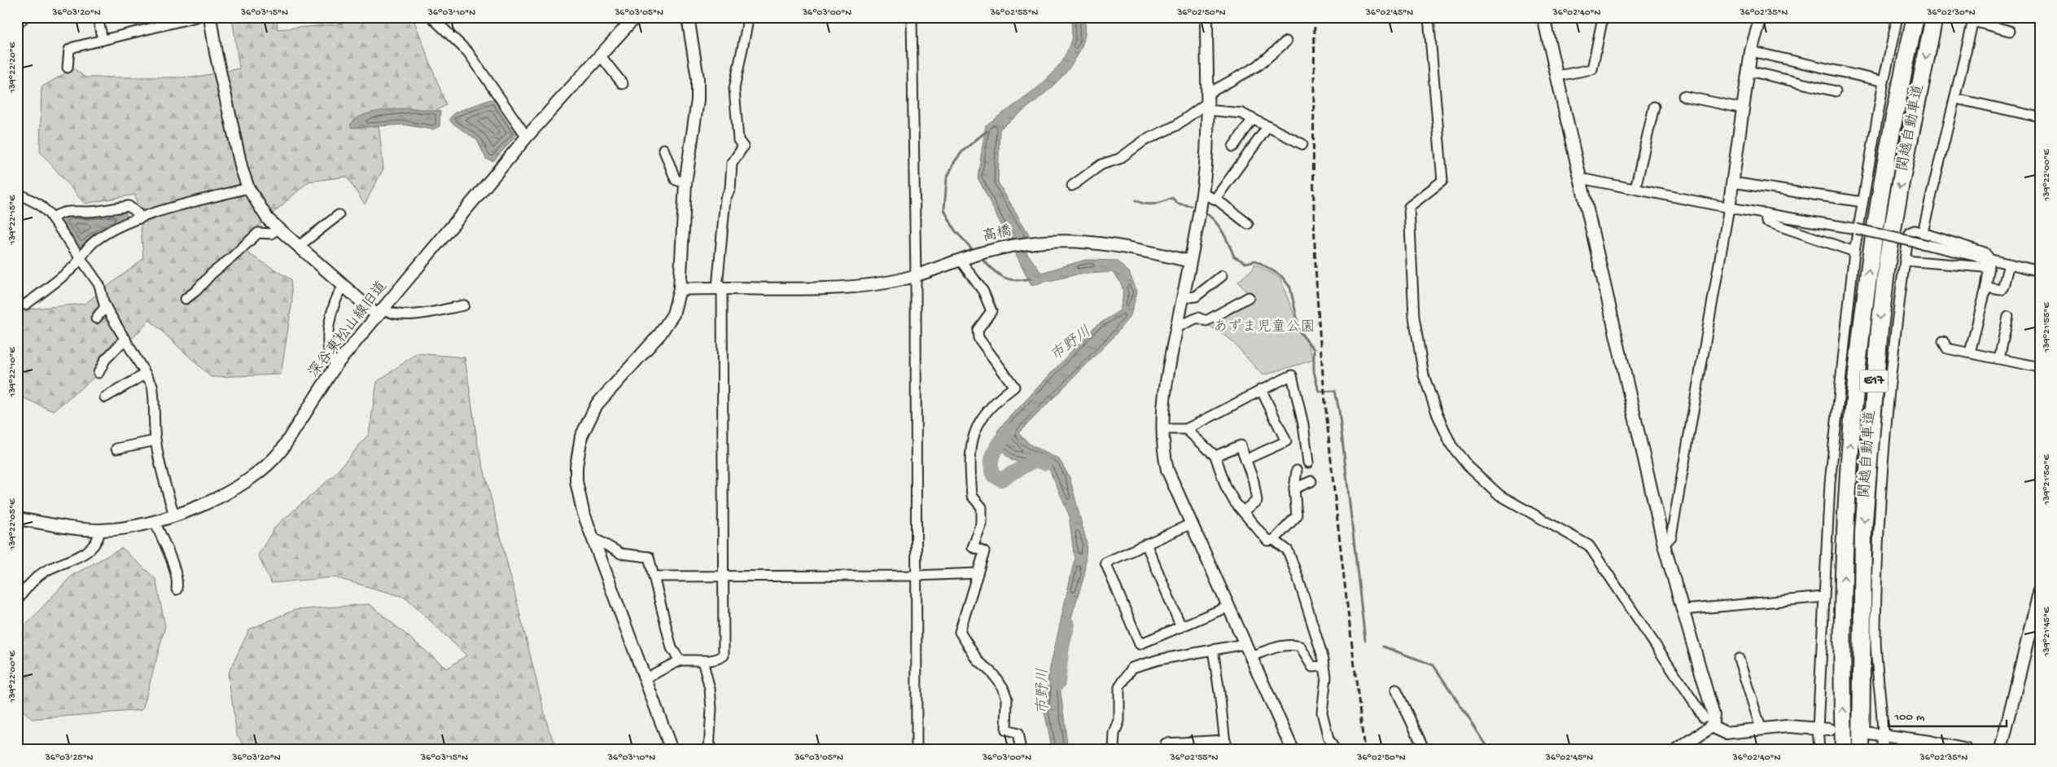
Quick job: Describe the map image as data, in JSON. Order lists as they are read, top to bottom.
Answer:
{
  "streets": {
    "highway": ["関越自動車道", "E17"],
    "street": ["高橋", "深谷東松山線旧道"]
  },
  "water": ["市野川"],
  "parks": ["あずま児童公園"],
  "scale_bar": "100 m",
  "coordinates": [
    "36°03'20\"N",
    "36°03'15\"N",
    "36°03'10\"N",
    "36°03'05\"N",
    "36°03'00\"N",
    "36°02'55\"N",
    "36°02'50\"N",
    "36°02'45\"N",
    "36°02'40\"N",
    "36°02'35\"N",
    "36°02'30\"N",
    "139°22'20\"E",
    "139°22'00\"E",
    "139°22'15\"E",
    "139°21'55\"E",
    "139°22'10\"E",
    "139°21'50\"E",
    "139°22'05\"E",
    "139°21'45\"E",
    "36°03'25\"N"
  ]
}
